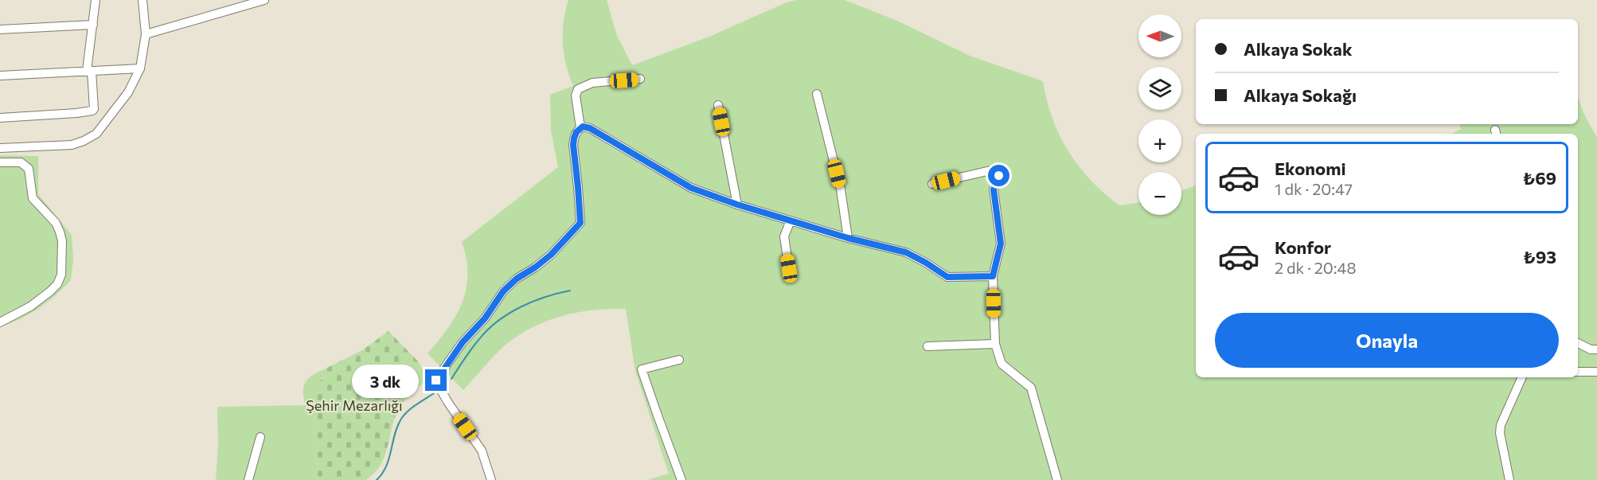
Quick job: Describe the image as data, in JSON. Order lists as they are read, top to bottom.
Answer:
{
  "parks": ["Şehir Mezarlığı"],
  "north": "left",
  "page": {
    "map_buttons": ["+", "−"],
    "banner": ["Alkaya Sokak", "Alkaya Sokağı"],
    "list": [
      {
        "name": "Ekonomi",
        "note": "1 dk · 20:47",
        "value": "₺69"
      },
      {
        "name": "Konfor",
        "note": "2 dk · 20:48",
        "value": "₺93"
      }
    ],
    "buttons": "Onayla",
    "bubble": "3 dk"
  }
}
